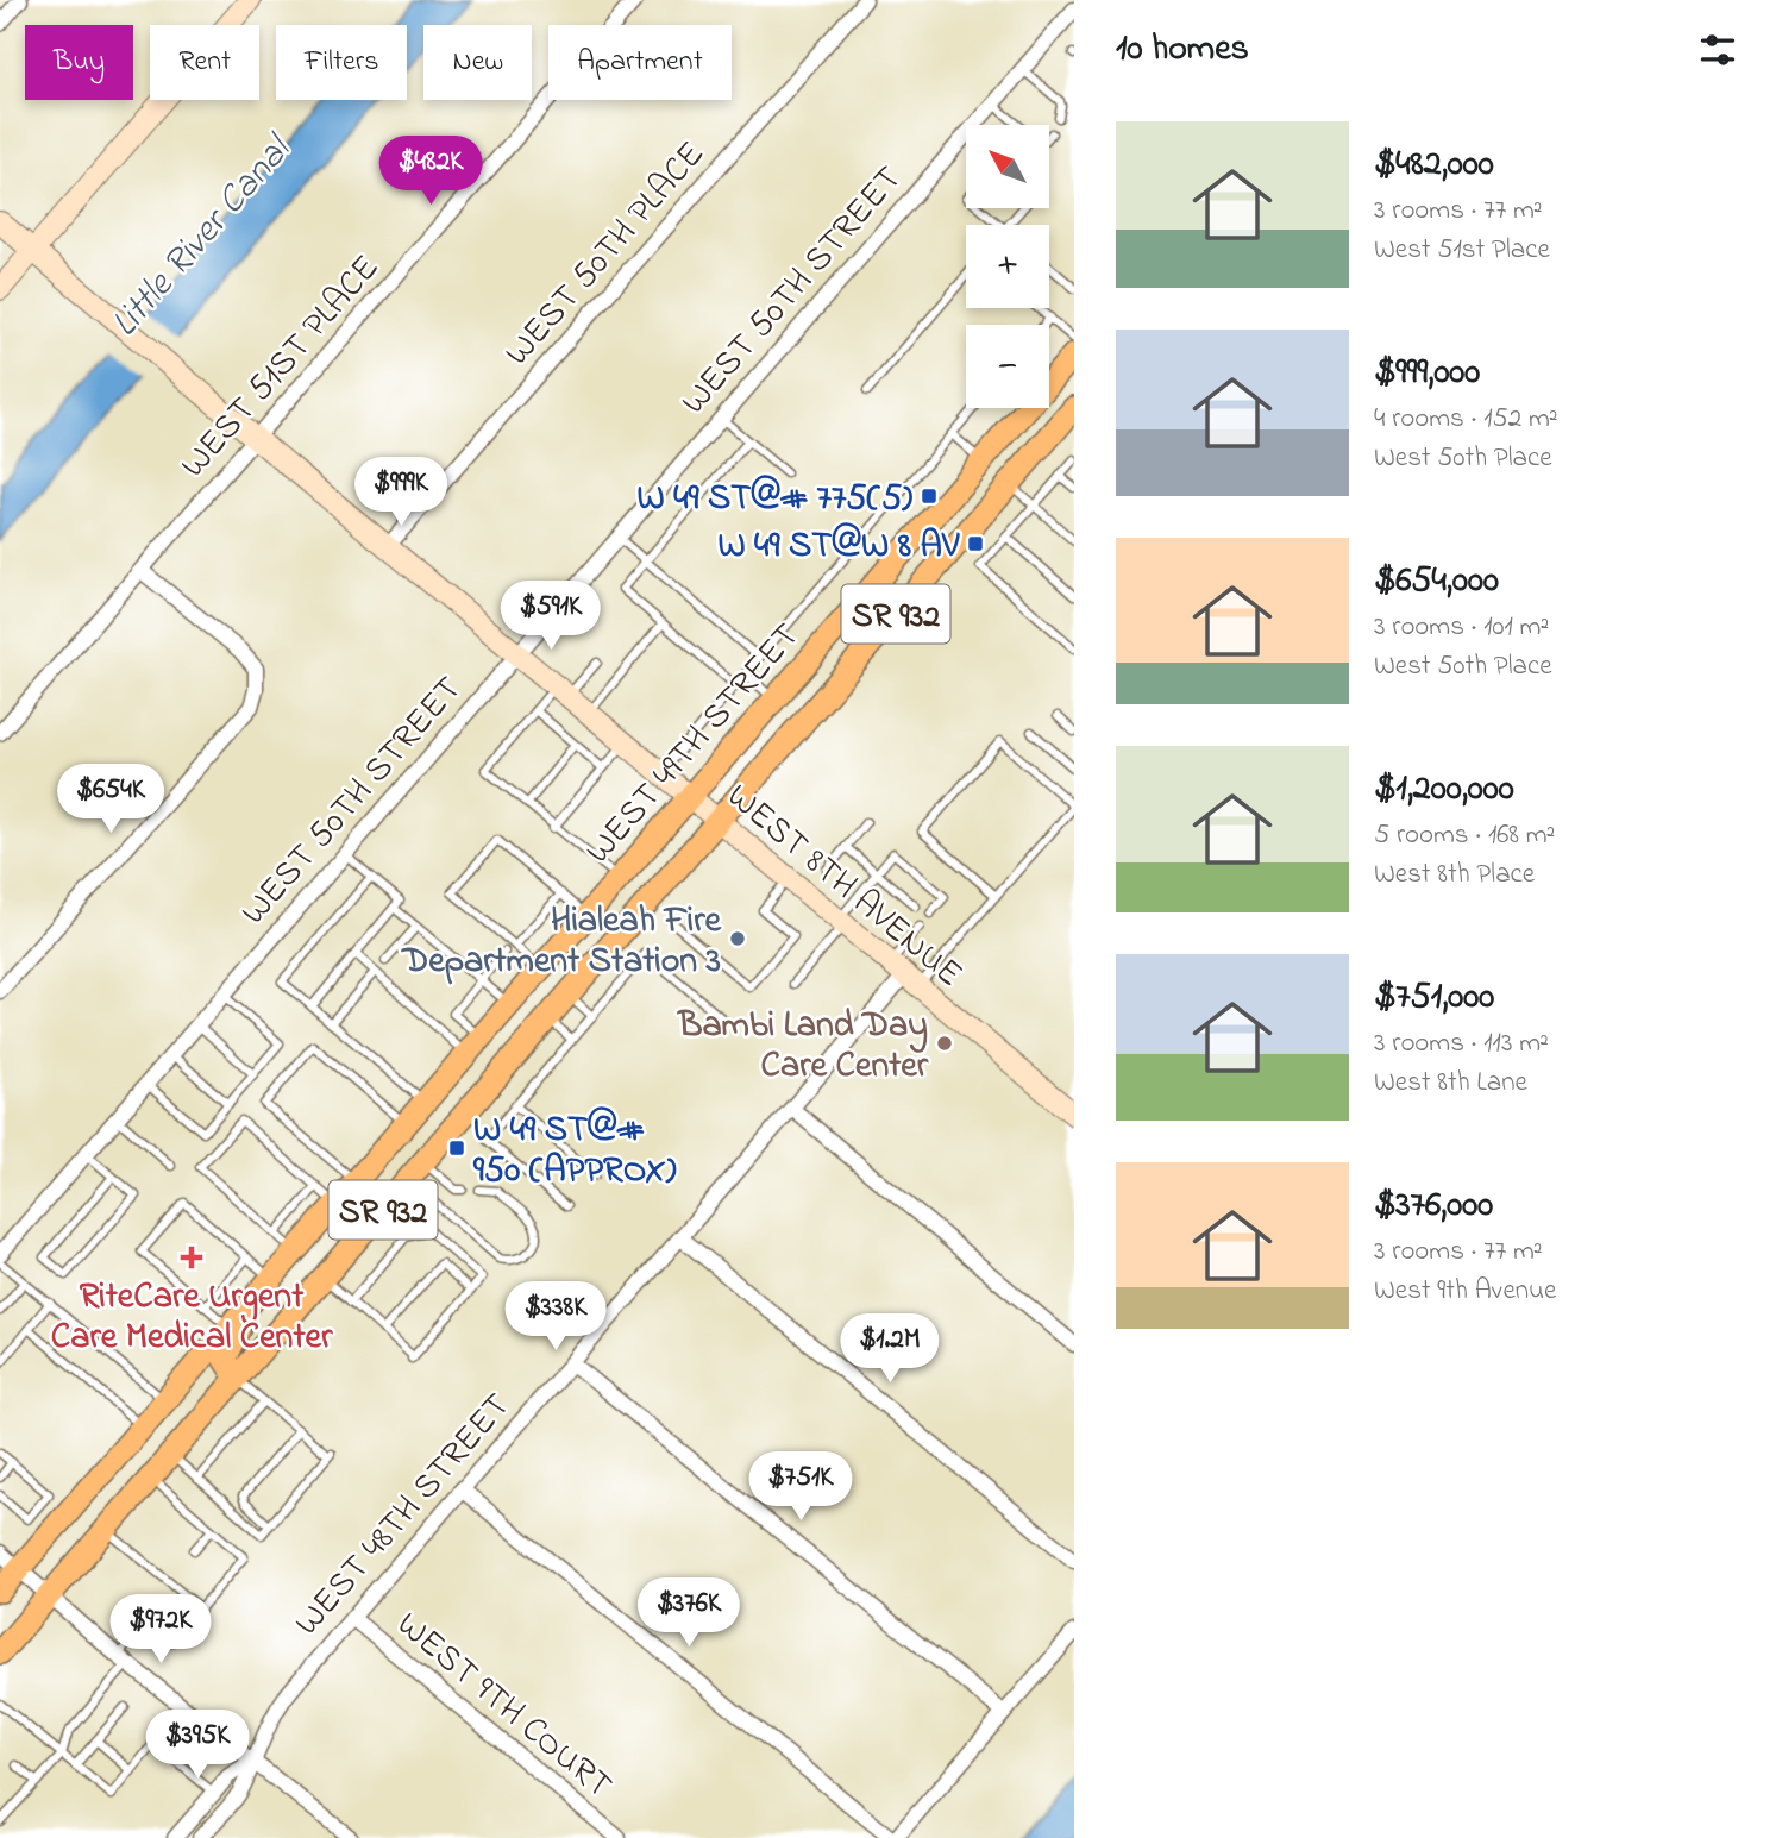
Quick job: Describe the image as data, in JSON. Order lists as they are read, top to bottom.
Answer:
{
  "streets": {
    "main road": ["SR 932", "WEST 49TH STREET"],
    "street": [
      "WEST 50TH PLACE",
      "WEST 50TH STREET",
      "WEST 51ST PLACE",
      "WEST 8TH AVENUE",
      "WEST 48TH STREET",
      "WEST 9TH COURT"
    ]
  },
  "crossings": [
    ["WEST 50TH PLACE", "WEST 8TH AVENUE"],
    ["WEST 50TH STREET", "WEST 8TH AVENUE"],
    ["WEST 51ST PLACE", "WEST 8TH AVENUE"],
    ["WEST 49TH STREET", "WEST 8TH AVENUE"],
    ["WEST 8TH AVENUE", "WEST 48TH STREET"],
    ["WEST 48TH STREET", "WEST 9TH COURT"]
  ],
  "water": ["Little River Canal"],
  "places": {
    "transit": ["W 49 ST@# 775(5)", "W 49 ST@W 8 AV", "W 49 ST@# 950 (APPROX)"],
    "other": ["Hialeah Fire Department Station 3", "Bambi Land Day Care Center"],
    "health": ["RiteCare Urgent Care Medical Center"]
  },
  "north": "top left",
  "page": {
    "heading": "10 homes",
    "chip": [
      "Buy",
      "Rent",
      "Filters",
      "New",
      "Apartment"
    ],
    "list": [
      {
        "name": "$482,000",
        "note": "3 rooms · 77 m² · West 51st Place"
      },
      {
        "name": "$999,000",
        "note": "4 rooms · 152 m² · West 50th Place"
      },
      {
        "name": "$654,000",
        "note": "3 rooms · 101 m² · West 50th Place"
      },
      {
        "name": "$1,200,000",
        "note": "5 rooms · 168 m² · West 8th Place"
      },
      {
        "name": "$751,000",
        "note": "3 rooms · 113 m² · West 8th Lane"
      },
      {
        "name": "$376,000",
        "note": "3 rooms · 77 m² · West 9th Avenue"
      }
    ],
    "map_buttons": ["+", "−"],
    "price": [
      "$482K",
      "$999K",
      "$591K",
      "$654K",
      "$338K",
      "$1.2M",
      "$751K",
      "$376K",
      "$972K",
      "$395K"
    ]
  }
}
